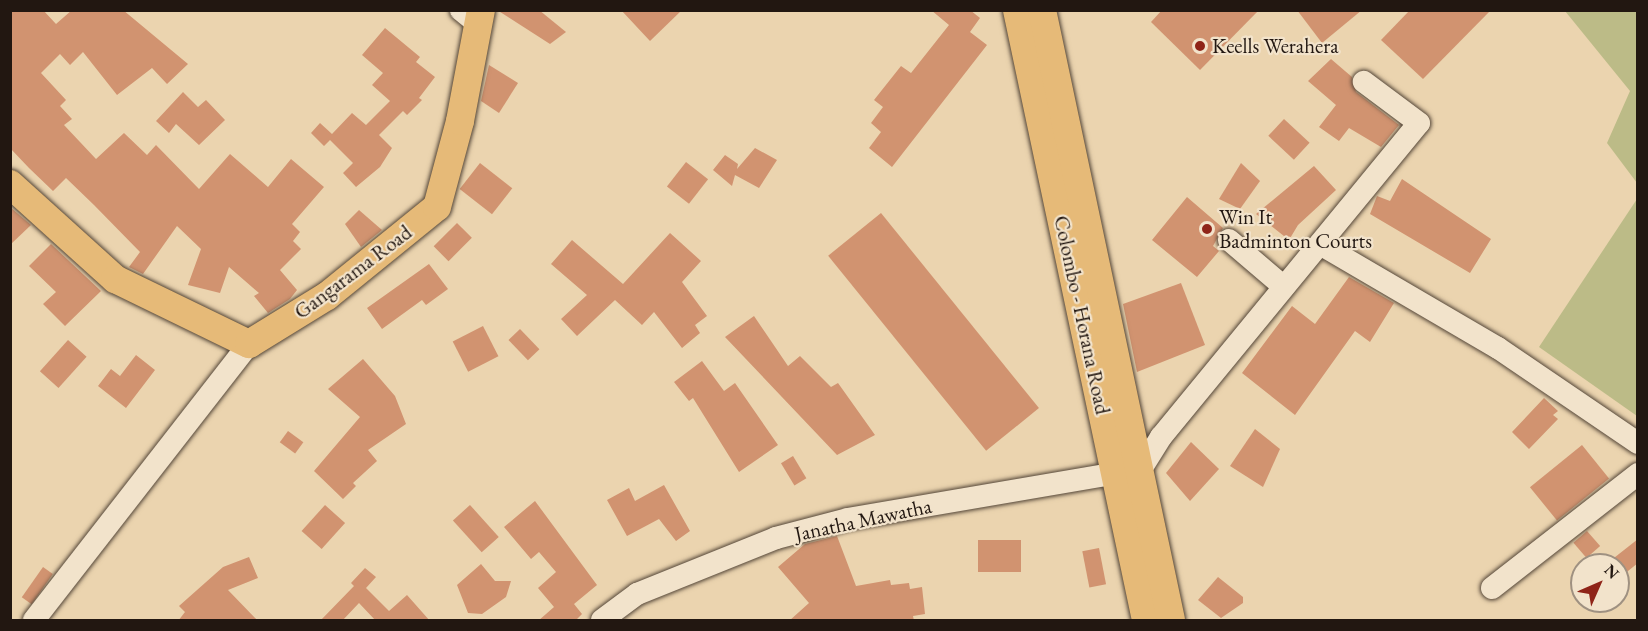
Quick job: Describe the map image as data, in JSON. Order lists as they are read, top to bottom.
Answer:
{
  "streets": {
    "main road": ["Gangarama Road", "Colombo - Horana Road"],
    "street": ["Janatha Mawatha"]
  },
  "crossings": [
    ["Colombo - Horana Road", "Janatha Mawatha"]
  ],
  "places": ["Keells Werahera", "Win It Badminton Courts"],
  "north": "top right"
}
